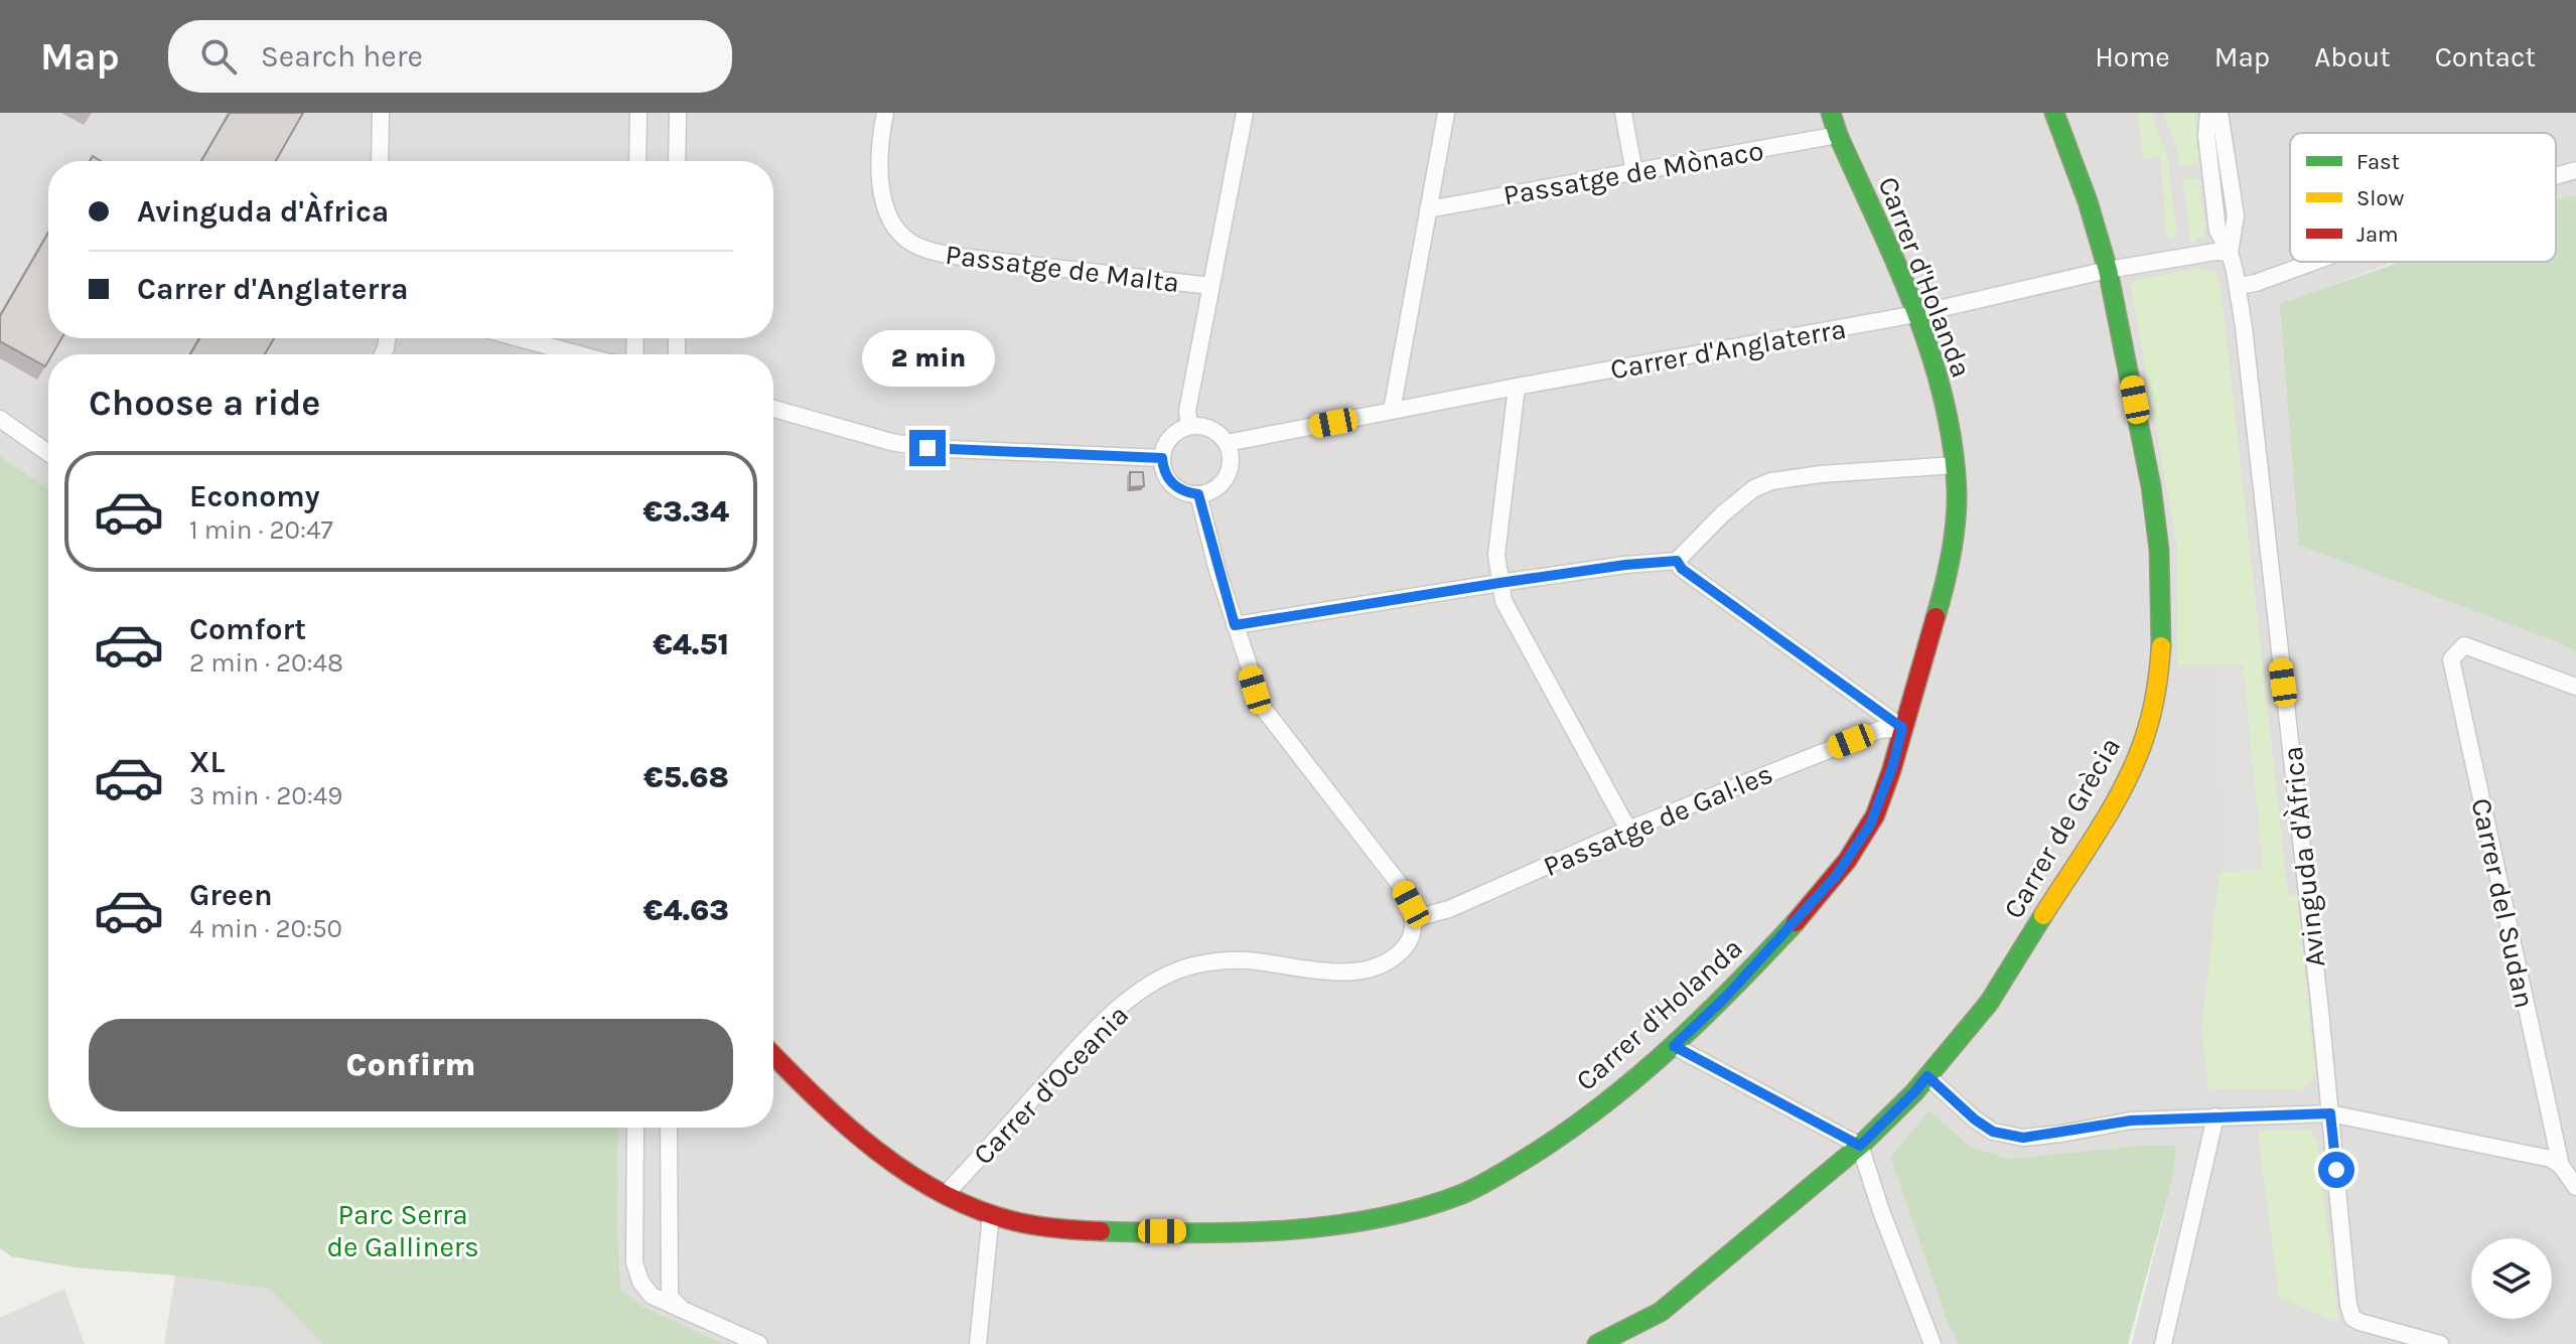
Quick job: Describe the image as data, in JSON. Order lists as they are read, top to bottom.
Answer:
{
  "streets": {
    "street": [
      "Passatge de Mònaco",
      "Passatge de Malta",
      "Carrer d'Holanda",
      "Carrer d'Anglaterra",
      "Passatge de Gal·les",
      "Carrer de Grècia",
      "Avinguda d'Àfrica",
      "Carrer del Sudan",
      "Carrer d'Oceania"
    ]
  },
  "crossings": [
    ["Passatge de Mònaco", "Carrer d'Holanda"],
    ["Carrer d'Holanda", "Carrer d'Anglaterra"],
    ["Carrer d'Holanda", "Passatge de Gal·les"],
    ["Carrer d'Holanda", "Carrer d'Oceania"],
    ["Carrer d'Anglaterra", "Carrer de Grècia"],
    ["Carrer d'Anglaterra", "Avinguda d'Àfrica"],
    ["Passatge de Gal·les", "Carrer d'Oceania"]
  ],
  "parks": ["Parc Serra de Galliners"],
  "legend": ["Fast", "Slow", "Jam"],
  "page": {
    "header": "Map",
    "search": "Search here",
    "nav": [
      "Home",
      "Map",
      "About",
      "Contact"
    ],
    "banner": ["Avinguda d'Àfrica", "Carrer d'Anglaterra"],
    "bubble": "2 min",
    "heading": "Choose a ride",
    "list": [
      {
        "name": "Economy",
        "note": "1 min · 20:47",
        "value": "€3.34"
      },
      {
        "name": "Comfort",
        "note": "2 min · 20:48",
        "value": "€4.51"
      },
      {
        "name": "XL",
        "note": "3 min · 20:49",
        "value": "€5.68"
      },
      {
        "name": "Green",
        "note": "4 min · 20:50",
        "value": "€4.63"
      }
    ],
    "buttons": "Confirm"
  }
}
